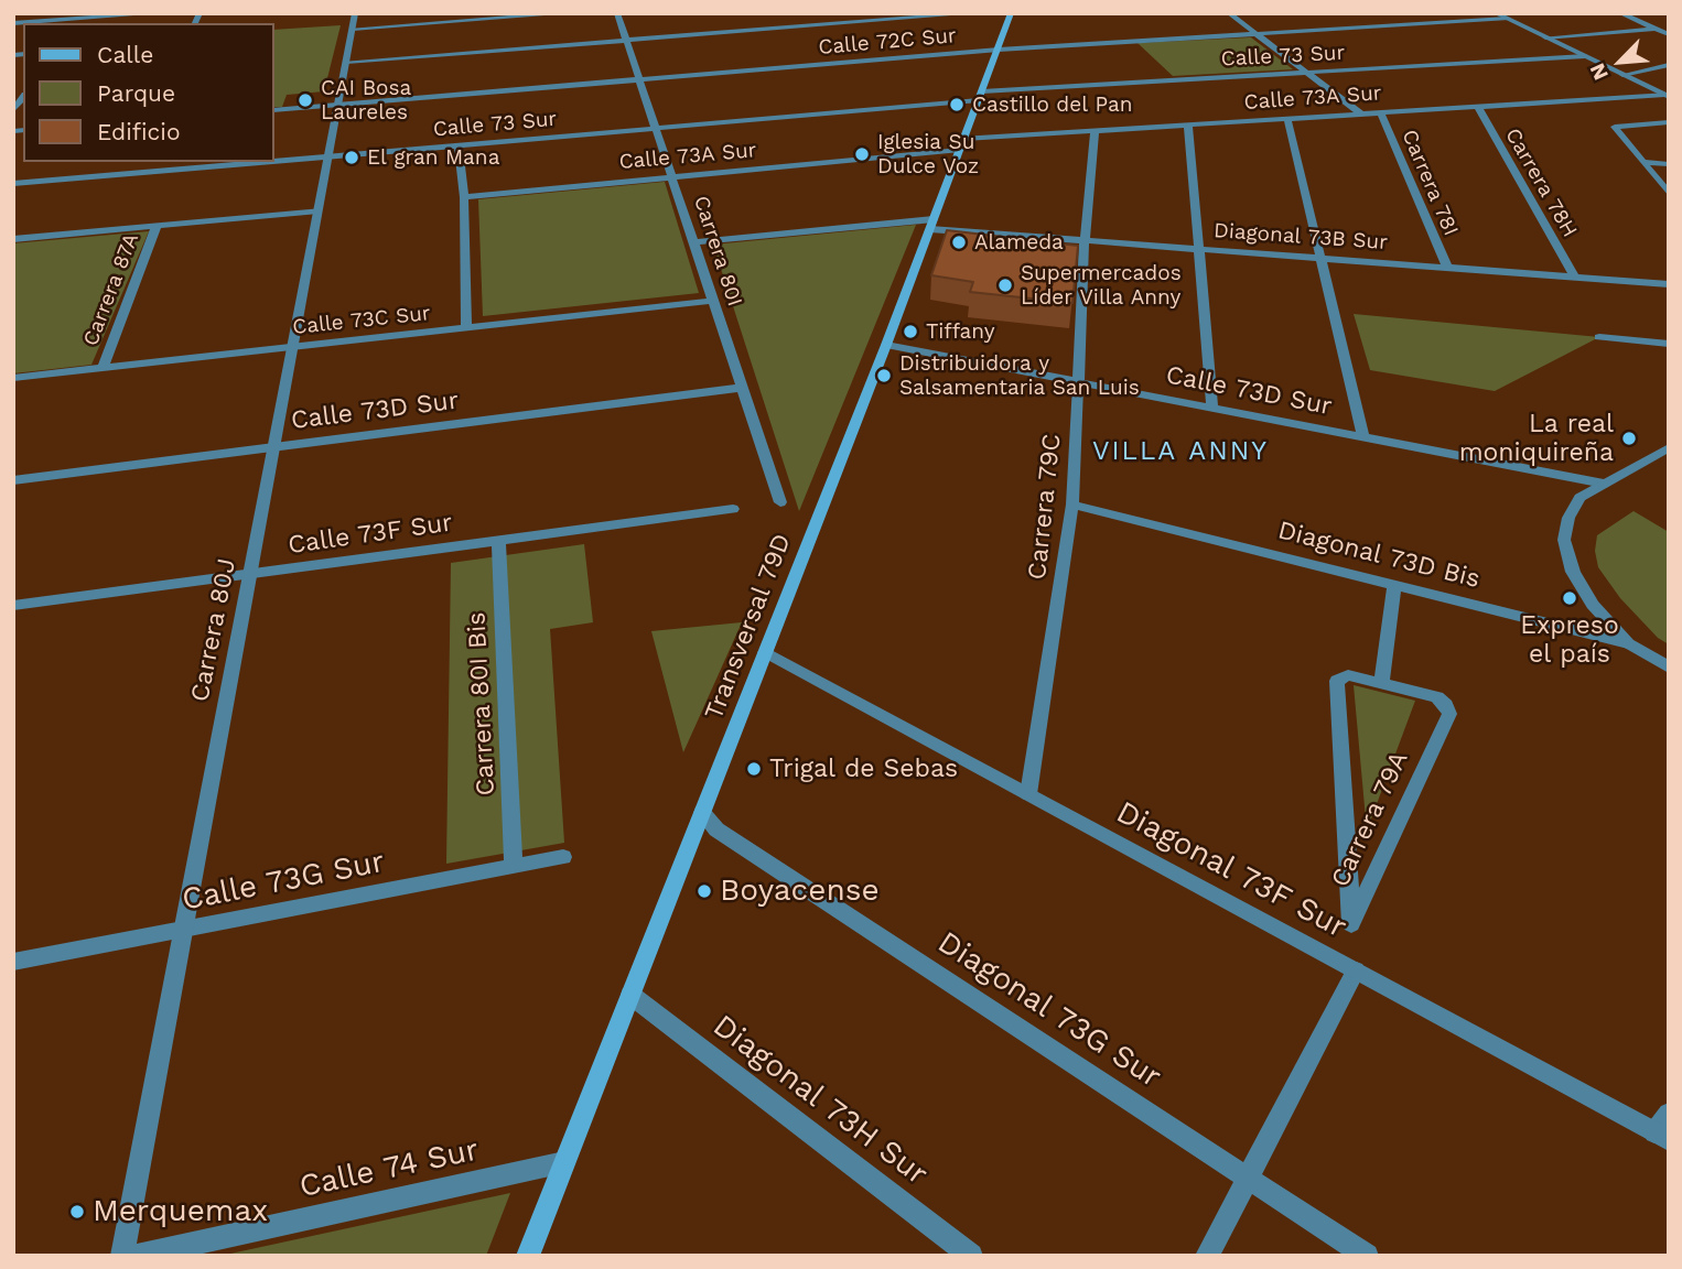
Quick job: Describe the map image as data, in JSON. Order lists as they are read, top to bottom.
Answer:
{
  "streets": {
    "main road": ["Transversal 79D"],
    "street": [
      "Calle 72C Sur",
      "Calle 73 Sur",
      "Calle 73A Sur",
      "Carrera 78I",
      "Carrera 78H",
      "Diagonal 73B Sur",
      "Carrera 80I",
      "Carrera 87A",
      "Calle 73C Sur",
      "Calle 73D Sur",
      "Carrera 79C",
      "Calle 73F Sur",
      "Diagonal 73D Bis",
      "Carrera 80J",
      "Carrera 80I Bis",
      "Carrera 79A",
      "Diagonal 73F Sur",
      "Calle 73G Sur",
      "Diagonal 73G Sur",
      "Diagonal 73H Sur",
      "Calle 74 Sur"
    ]
  },
  "crossings": [
    ["Calle 72C Sur", "Carrera 80I"],
    ["Calle 72C Sur", "Transversal 79D"],
    ["Calle 72C Sur", "Carrera 80J"],
    ["Calle 73 Sur", "Carrera 80I"],
    ["Calle 73 Sur", "Transversal 79D"],
    ["Calle 73 Sur", "Carrera 80J"],
    ["Calle 73A Sur", "Carrera 78I"],
    ["Calle 73A Sur", "Carrera 78H"],
    ["Calle 73A Sur", "Carrera 80I"],
    ["Calle 73A Sur", "Carrera 79C"],
    ["Calle 73A Sur", "Transversal 79D"],
    ["Carrera 78I", "Diagonal 73B Sur"],
    ["Carrera 78H", "Diagonal 73B Sur"],
    ["Diagonal 73B Sur", "Carrera 80I"],
    ["Diagonal 73B Sur", "Carrera 79C"],
    ["Diagonal 73B Sur", "Transversal 79D"],
    ["Carrera 80I", "Calle 73C Sur"],
    ["Carrera 80I", "Calle 73D Sur"],
    ["Carrera 87A", "Calle 73C Sur"],
    ["Calle 73C Sur", "Carrera 80J"],
    ["Calle 73D Sur", "Carrera 79C"],
    ["Calle 73D Sur", "Transversal 79D"],
    ["Calle 73D Sur", "Carrera 80J"],
    ["Carrera 79C", "Diagonal 73D Bis"],
    ["Carrera 79C", "Diagonal 73F Sur"],
    ["Calle 73F Sur", "Carrera 80J"],
    ["Calle 73F Sur", "Carrera 80I Bis"],
    ["Transversal 79D", "Diagonal 73F Sur"],
    ["Transversal 79D", "Diagonal 73G Sur"],
    ["Transversal 79D", "Diagonal 73H Sur"],
    ["Transversal 79D", "Calle 74 Sur"],
    ["Carrera 80J", "Calle 73G Sur"],
    ["Carrera 80I Bis", "Calle 73G Sur"]
  ],
  "districts": ["VILLA ANNY"],
  "places": [
    "CAI Bosa Laureles",
    "Castillo del Pan",
    "Iglesia Su Dulce Voz",
    "El gran Mana",
    "Alameda",
    "Supermercados Líder Villa Anny",
    "Tiffany",
    "Distribuidora y Salsamentaria San Luis",
    "La real moniquireña",
    "Expreso el país",
    "Trigal de Sebas",
    "Boyacense",
    "Merquemax"
  ],
  "legend": ["Calle", "Parque", "Edificio"],
  "north": "bottom left"
}
